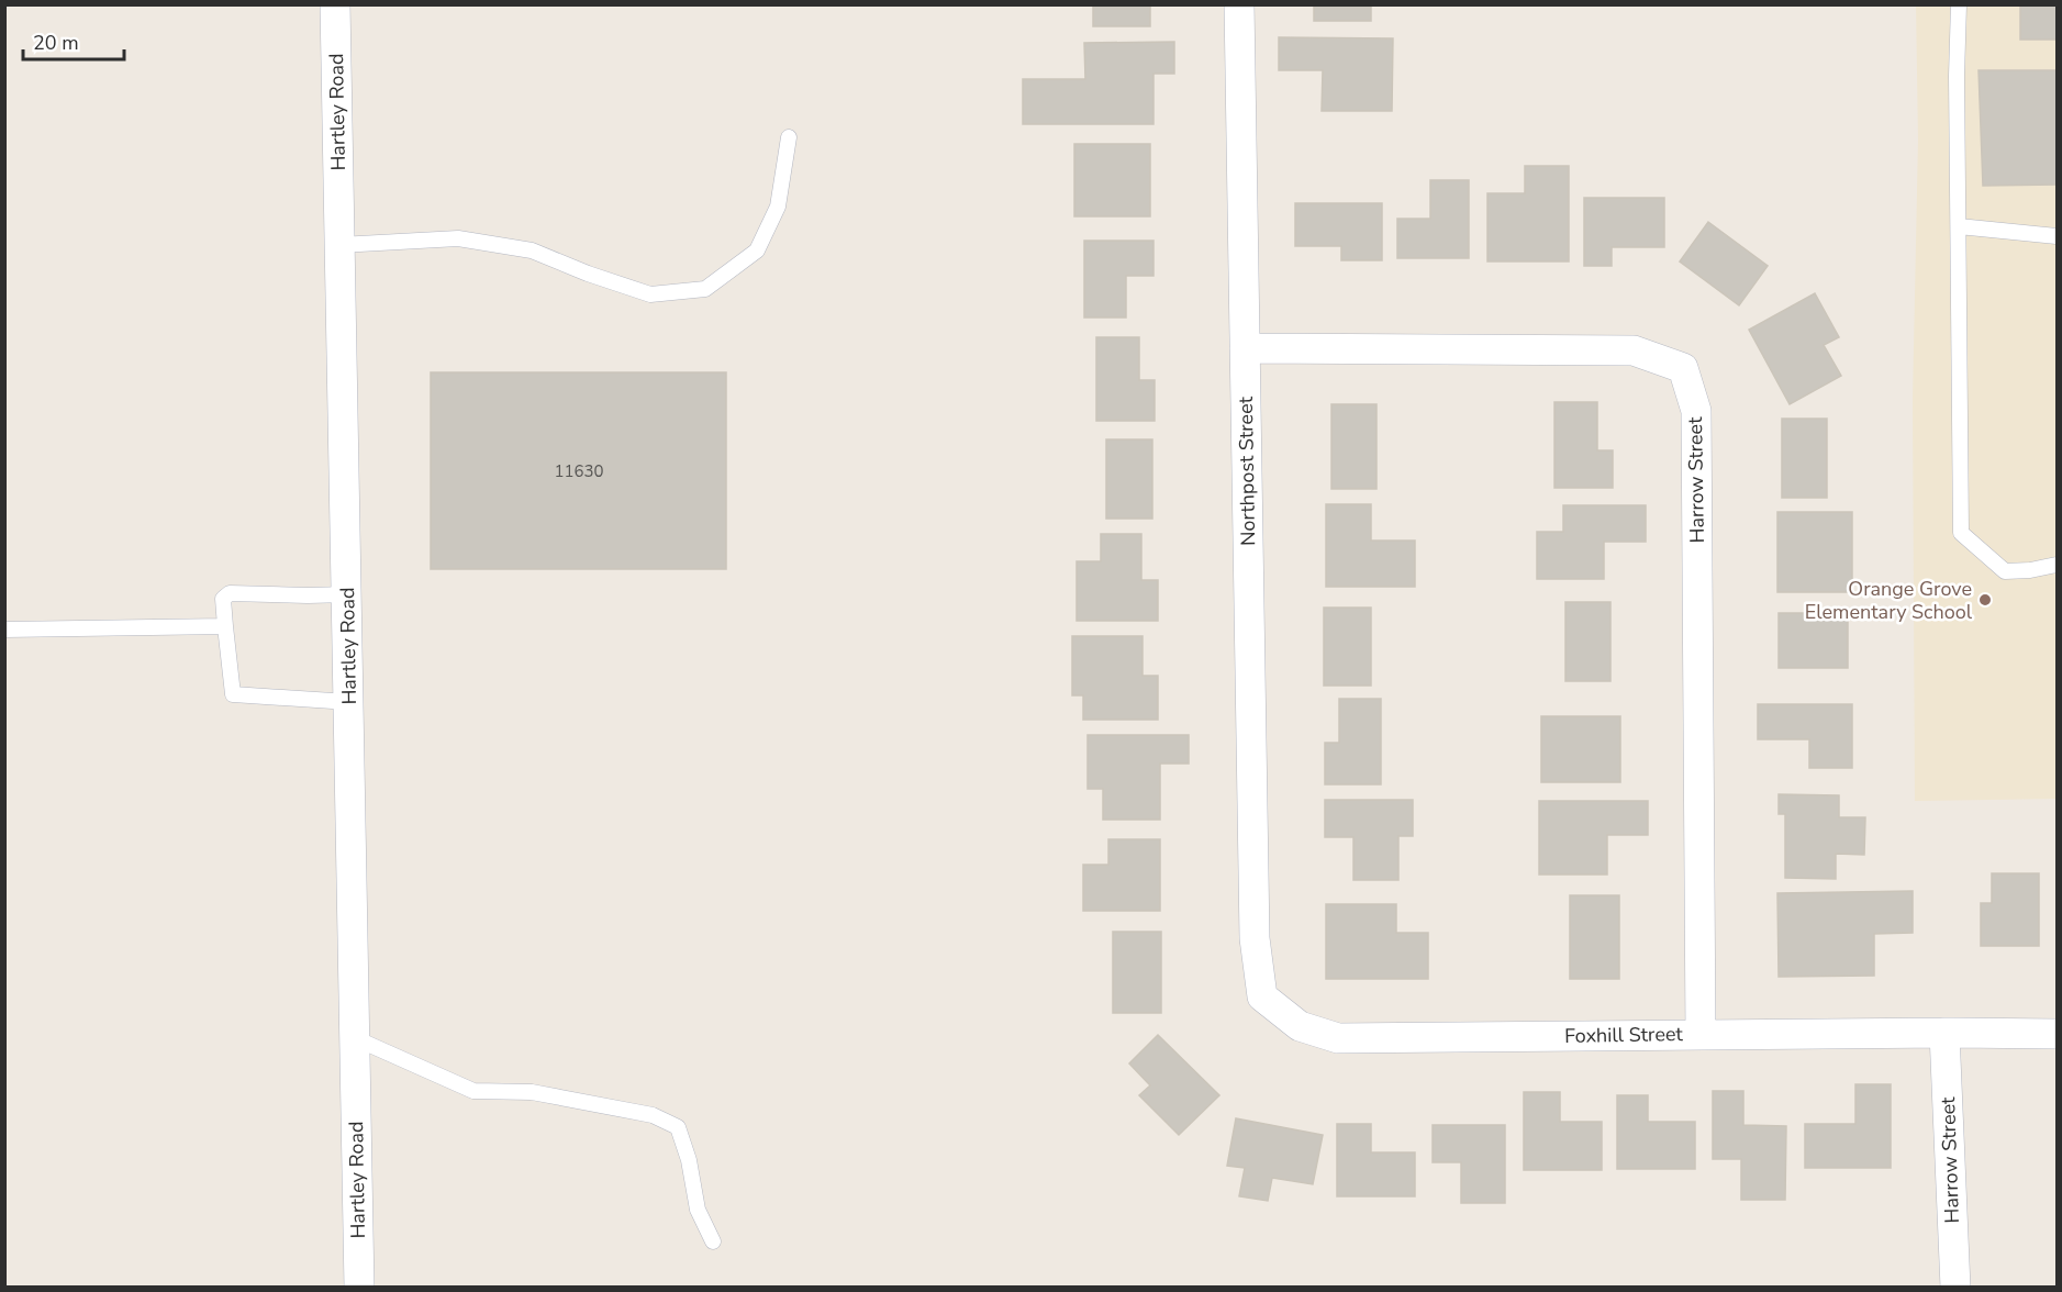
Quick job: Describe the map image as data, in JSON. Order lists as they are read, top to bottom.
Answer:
{
  "streets": {
    "street": [
      "Hartley Road",
      "Northpost Street",
      "Harrow Street",
      "Foxhill Street"
    ]
  },
  "crossings": [
    ["Northpost Street", "Harrow Street"],
    ["Northpost Street", "Foxhill Street"],
    ["Harrow Street", "Foxhill Street"]
  ],
  "places": ["Orange Grove Elementary School"],
  "house_numbers": ["11630"],
  "scale_bar": "20 m"
}
